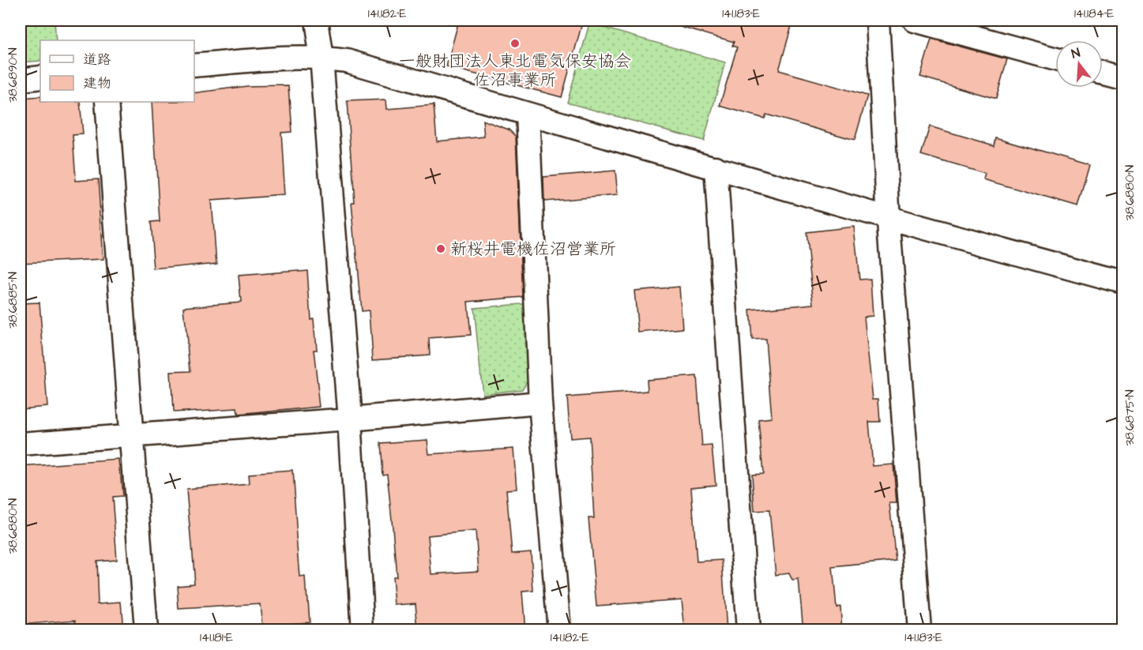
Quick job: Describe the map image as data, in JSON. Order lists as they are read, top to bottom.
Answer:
{
  "places": ["一般財団法人東北電気保安協会 佐沼事業所", "新桜井電機佐沼営業所"],
  "legend": ["道路", "建物"],
  "north": "top",
  "coordinates": [
    "141.182°E",
    "141.183°E",
    "141.184°E",
    "38.6890°N",
    "38.6880°N",
    "38.6885°N",
    "38.6875°N",
    "141.181°E"
  ]
}
